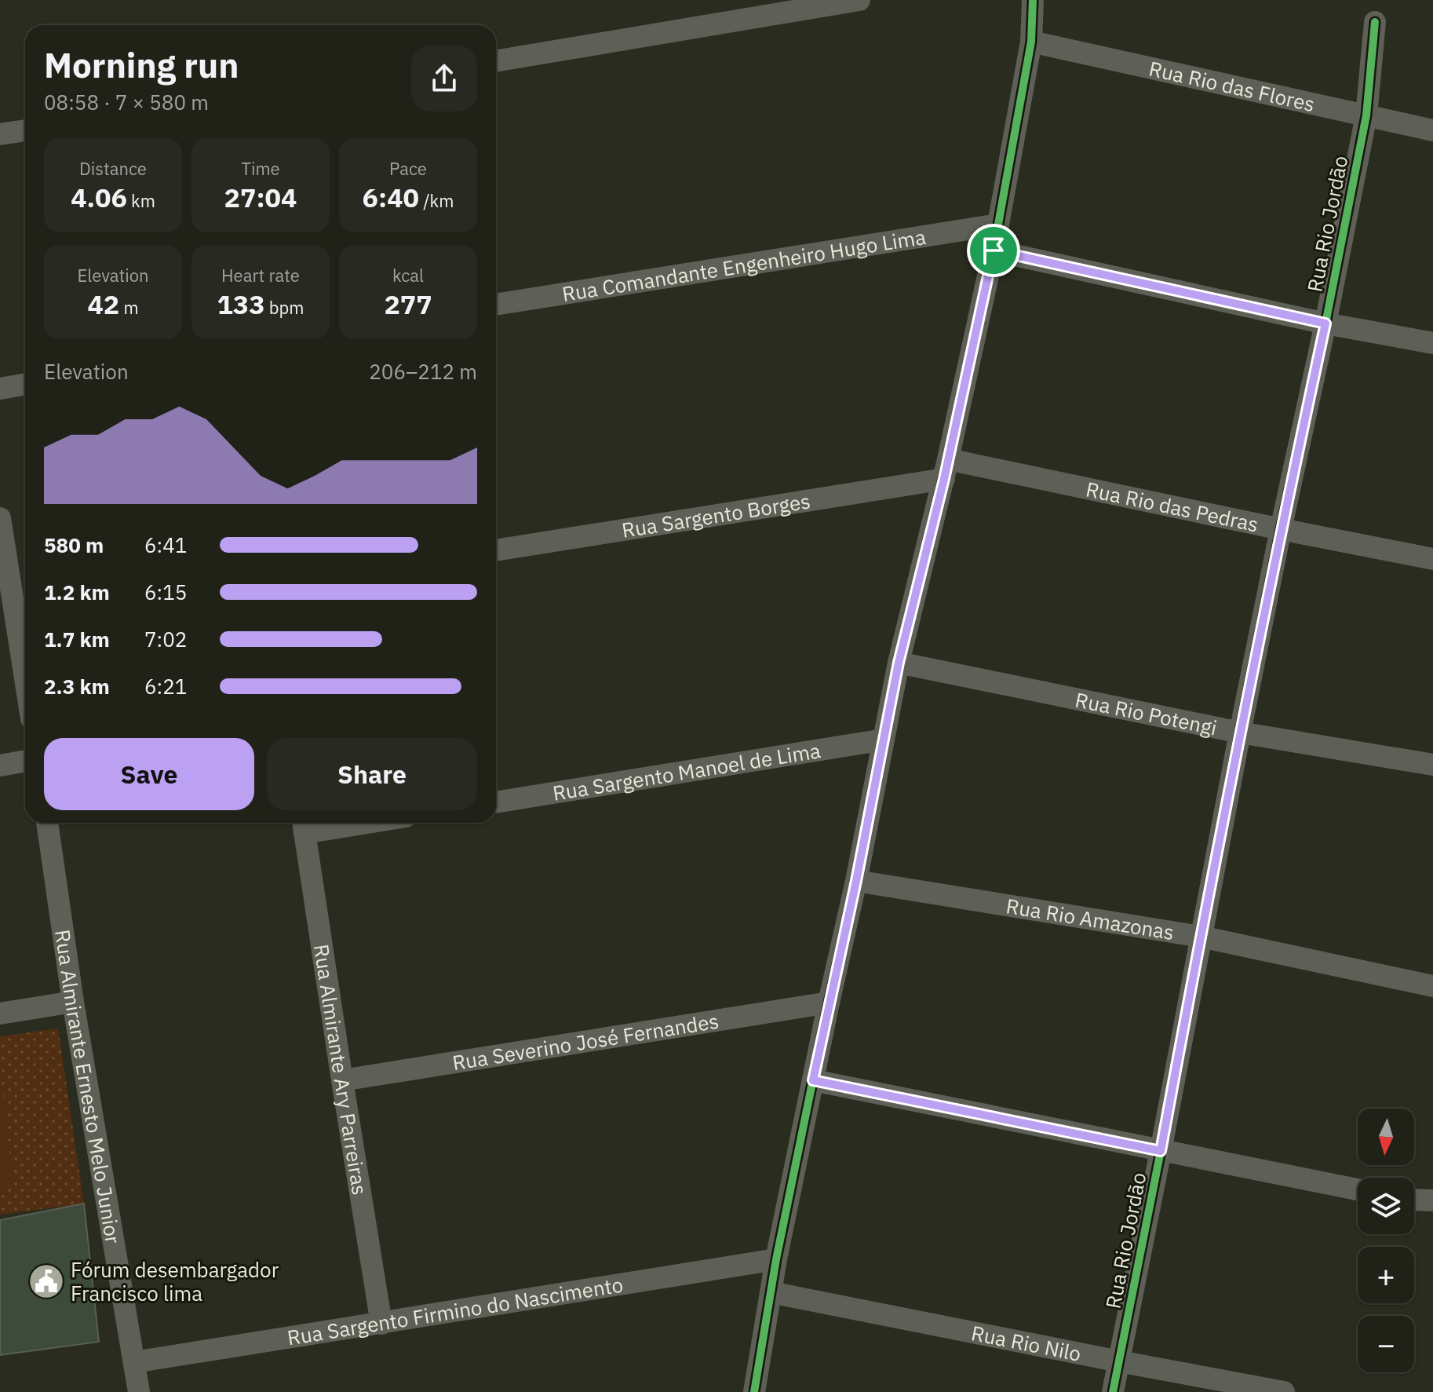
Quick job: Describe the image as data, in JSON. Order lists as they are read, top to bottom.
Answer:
{
  "streets": {
    "street": [
      "Rua Rio das Flores",
      "Rua Rio Jordão",
      "Rua Comandante Engenheiro Hugo Lima",
      "Rua Rio das Pedras",
      "Rua Sargento Borges",
      "Rua Rio Potengi",
      "Rua Sargento Manoel de Lima",
      "Rua Rio Amazonas",
      "Rua Severino José Fernandes",
      "Rua Almirante Ary Parreiras",
      "Rua Almirante Ernesto Melo Junior",
      "Rua Sargento Firmino do Nascimento",
      "Rua Rio Nilo"
    ]
  },
  "crossings": [
    ["Rua Rio das Flores", "Rua Rio Jordão"],
    ["Rua Rio Jordão", "Rua Rio das Pedras"],
    ["Rua Rio Jordão", "Rua Rio Potengi"],
    ["Rua Rio Jordão", "Rua Rio Amazonas"],
    ["Rua Rio Jordão", "Rua Rio Nilo"],
    ["Rua Rio das Pedras", "Rua Sargento Borges"],
    ["Rua Severino José Fernandes", "Rua Almirante Ary Parreiras"],
    ["Rua Almirante Ary Parreiras", "Rua Sargento Firmino do Nascimento"],
    ["Rua Almirante Ernesto Melo Junior", "Rua Sargento Firmino do Nascimento"]
  ],
  "places": {
    "public building": ["Fórum desembargador Francisco lima"]
  },
  "north": "bottom",
  "page": {
    "heading": ["Morning run", "08:58 · 7 × 580 m"],
    "stats": [
      ["Distance", "4.06 km"],
      ["Time", "27:04"],
      ["Pace", "6:40 /km"],
      ["Elevation", "42 m"],
      ["Heart rate", "133 bpm"],
      ["kcal", "277"]
    ],
    "chart": ["Elevation", "206–212 m"],
    "list": [
      {
        "name": "580 m",
        "note": "6:41"
      },
      {
        "name": "1.2 km",
        "note": "6:15"
      },
      {
        "name": "1.7 km",
        "note": "7:02"
      },
      {
        "name": "2.3 km",
        "note": "6:21"
      }
    ],
    "buttons": ["Save", "Share"],
    "map_buttons": ["+", "−"]
  }
}
